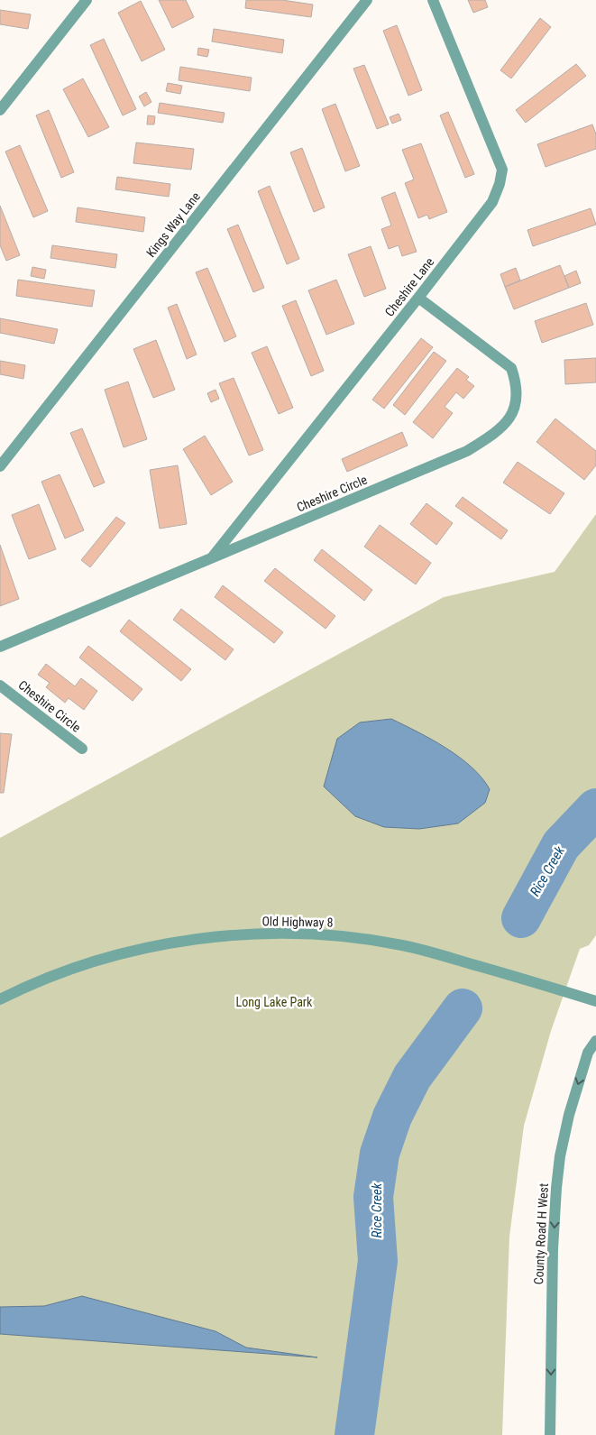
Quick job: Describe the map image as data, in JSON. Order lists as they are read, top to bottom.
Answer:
{
  "streets": {
    "street": [
      "Kings Way Lane",
      "Cheshire Lane",
      "Cheshire Circle",
      "Old Highway 8",
      "County Road H West"
    ]
  },
  "crossings": [
    ["Cheshire Lane", "Cheshire Circle"]
  ],
  "one_way": ["County Road H West"],
  "water": ["Rice Creek"],
  "parks": ["Long Lake Park"]
}
